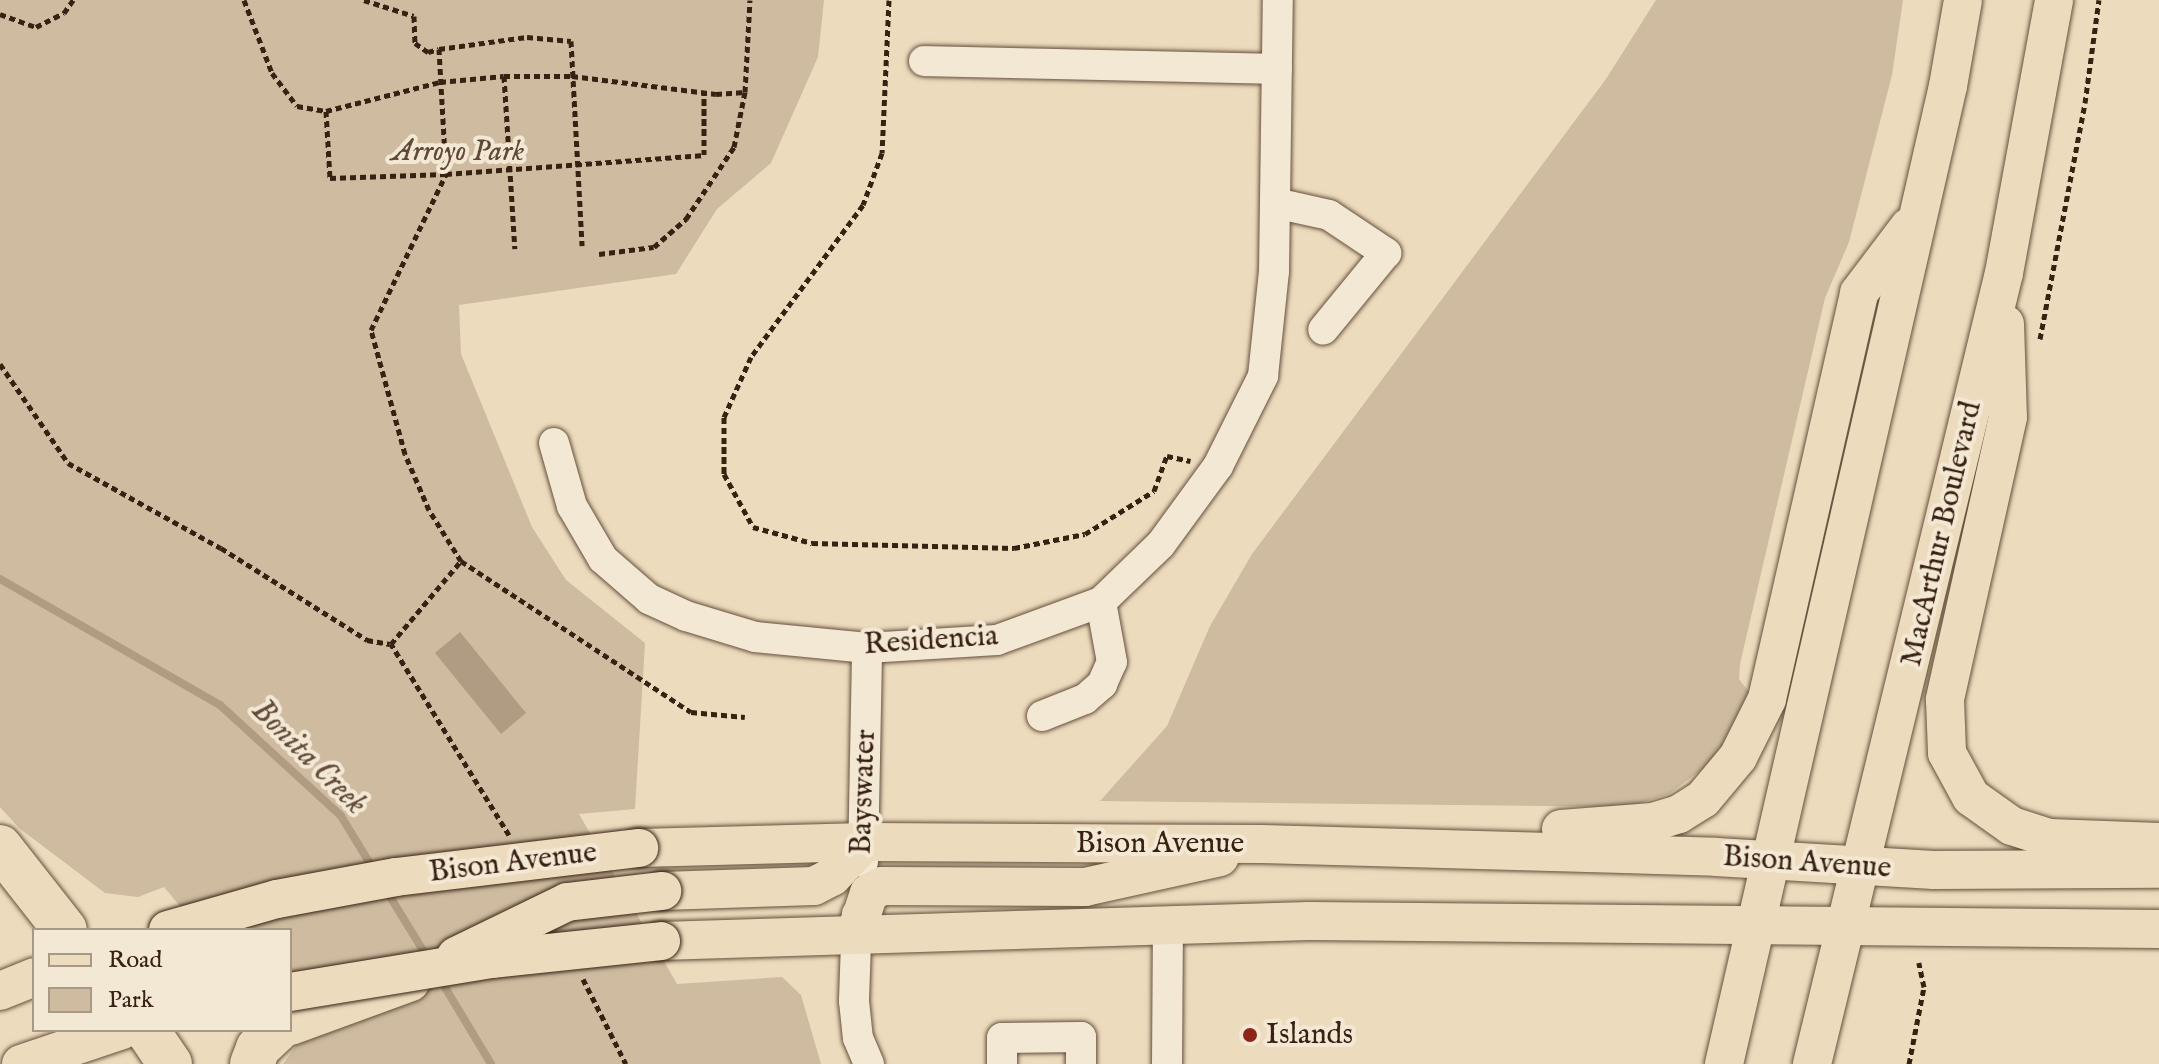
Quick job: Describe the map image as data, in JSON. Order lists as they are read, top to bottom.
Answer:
{
  "streets": {
    "main road": ["MacArthur Boulevard", "Bison Avenue"],
    "street": ["Residencia", "Bayswater"]
  },
  "crossings": [
    ["MacArthur Boulevard", "Bison Avenue"],
    ["Residencia", "Bayswater"],
    ["Bayswater", "Bison Avenue"]
  ],
  "water": ["Bonita Creek"],
  "parks": ["Arroyo Park"],
  "places": ["Islands"],
  "legend": ["Road", "Park"]
}
